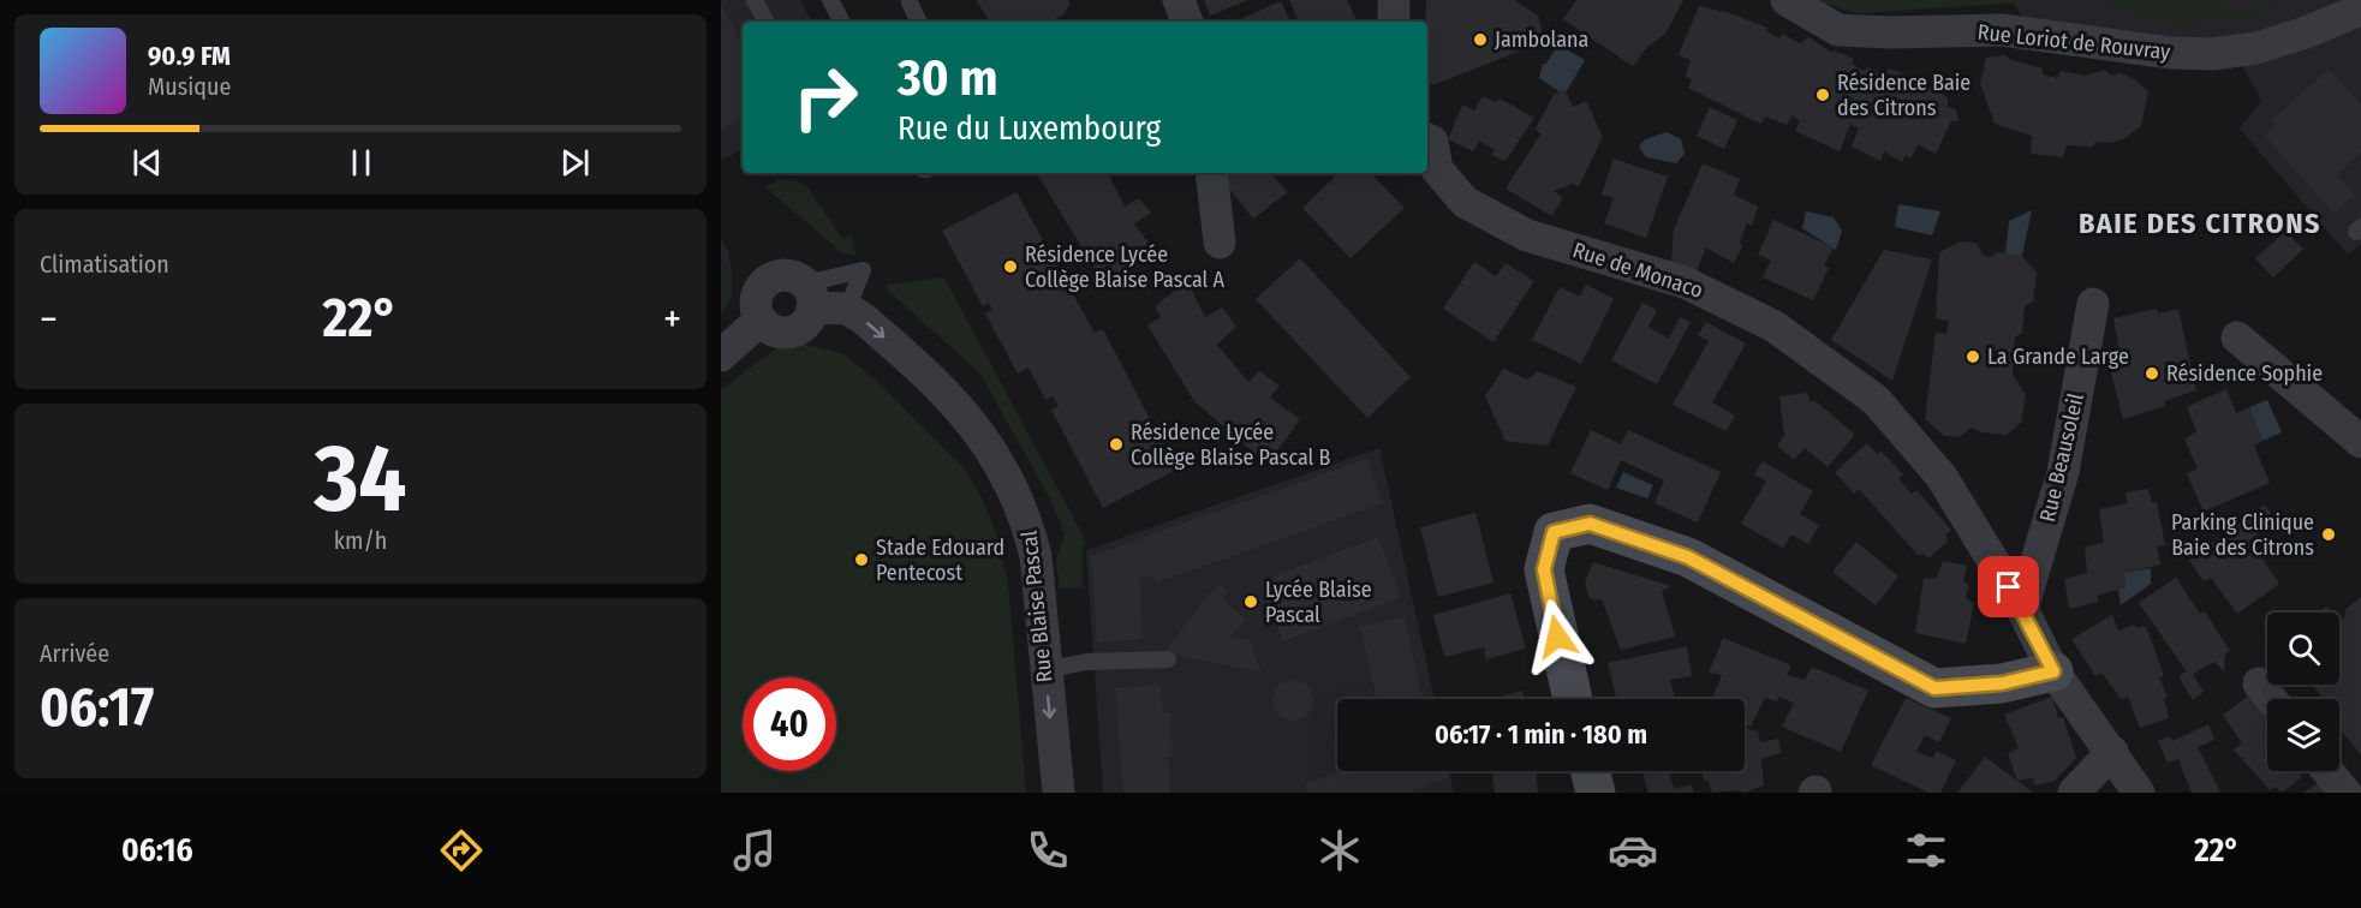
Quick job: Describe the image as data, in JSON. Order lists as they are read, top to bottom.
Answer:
{
  "streets": {
    "street": [
      "Rue Loriot de Rouvray",
      "Rue de Monaco",
      "Rue Beausoleil",
      "Rue Blaise Pascal"
    ]
  },
  "crossings": [
    ["Rue de Monaco", "Rue Beausoleil"]
  ],
  "one_way": ["Rue Blaise Pascal"],
  "districts": ["BAIE DES CITRONS"],
  "places": [
    "Jambolana",
    "Résidence Baie des Citrons",
    "Résidence Lycée Collège Blaise Pascal A",
    "La Grande Large",
    "Résidence Sophie",
    "Résidence Lycée Collège Blaise Pascal B",
    "Parking Clinique Baie des Citrons",
    "Stade Edouard Pentecost",
    "Lycée Blaise Pascal"
  ],
  "page": {
    "turn": ["30 m", "Rue du Luxembourg"],
    "song": ["90.9 FM", "Musique"],
    "tile": [
      "Climatisation",
      ["34", "km/h"],
      ["Arrivée", "06:17"]
    ],
    "heat": ["−", "22°", "+"],
    "limit": "40",
    "trip": "06:17 · 1 min · 180 m",
    "tabs": ["06:16", "22°"]
  }
}
